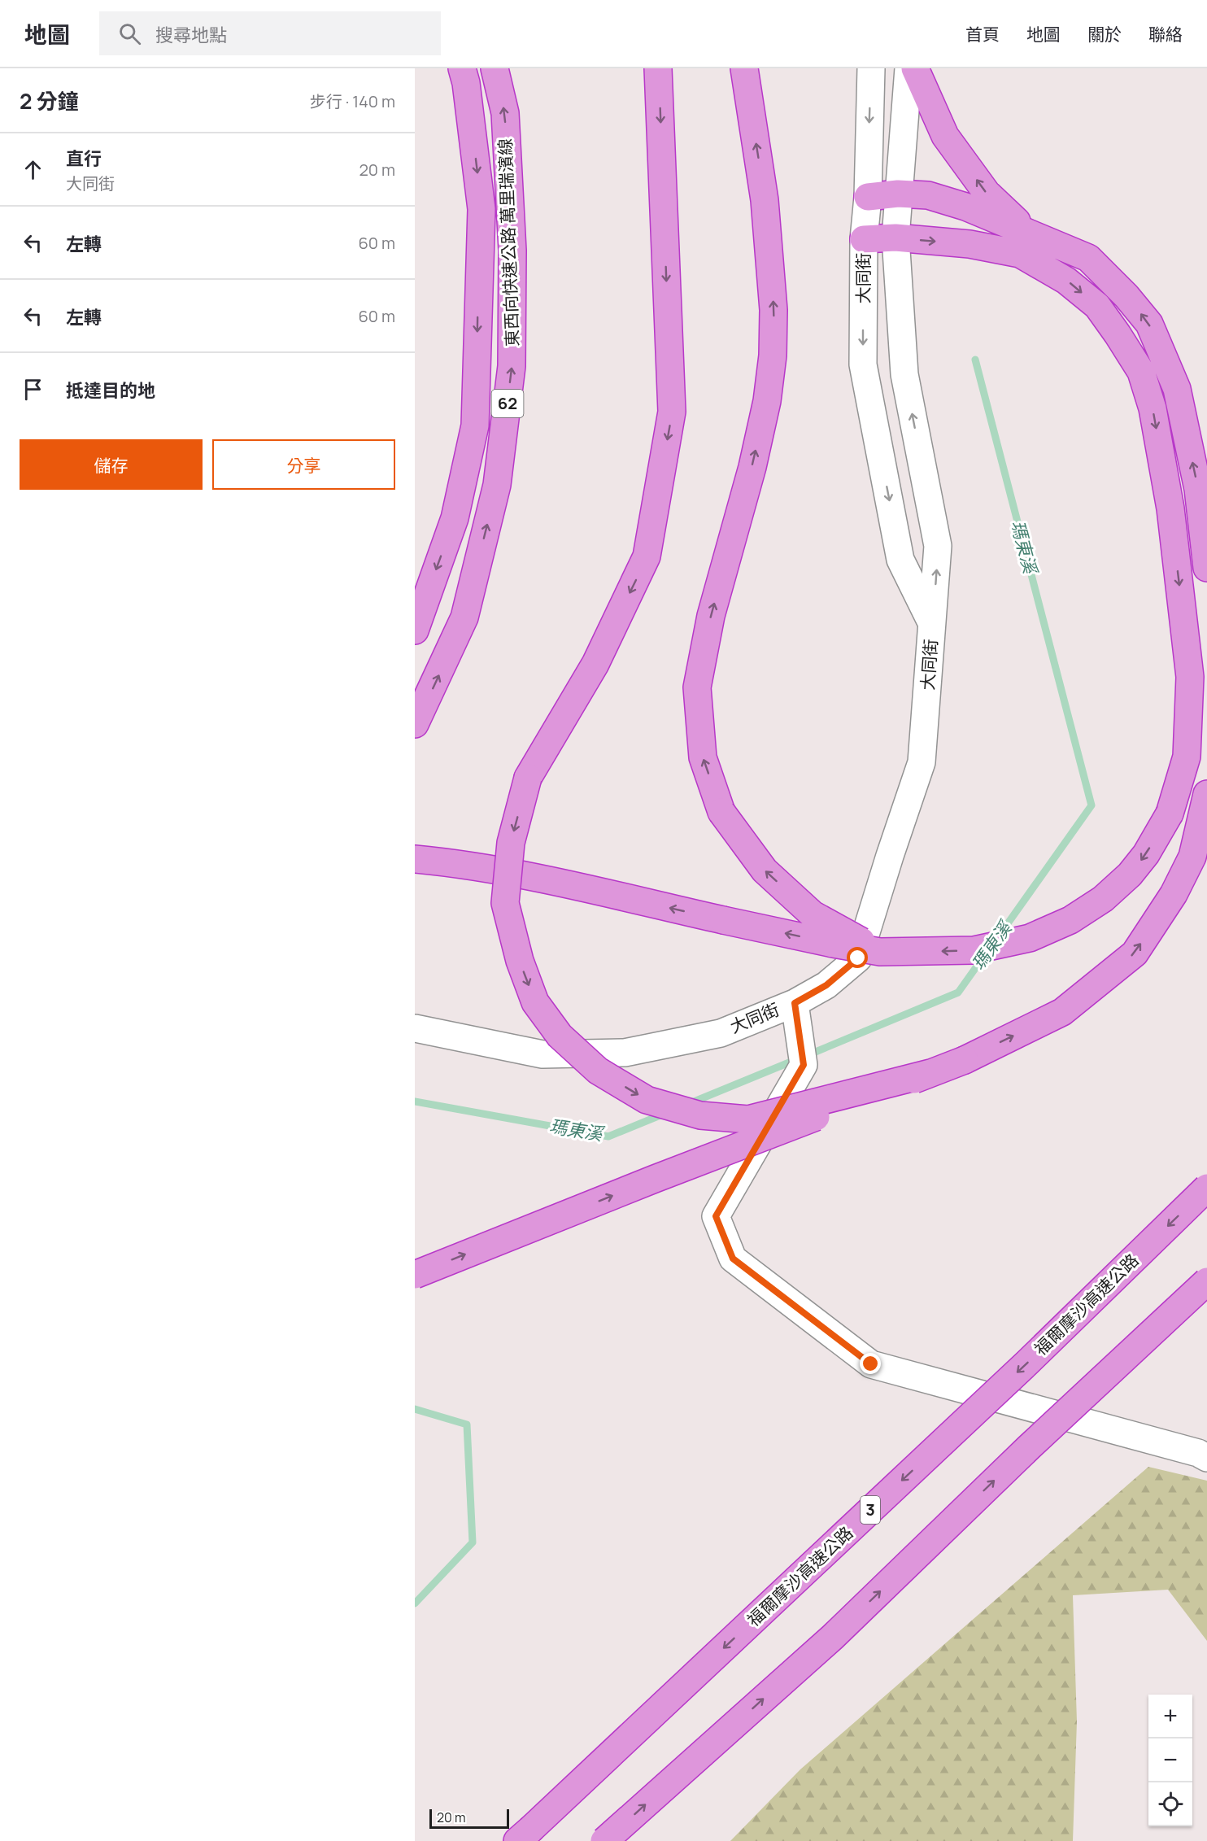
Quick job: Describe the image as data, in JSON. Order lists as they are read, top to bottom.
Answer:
{
  "streets": {
    "highway": [
      "東西向快速公路 萬里瑞濱線",
      "62",
      "福爾摩沙高速公路",
      "3"
    ],
    "street": ["大同街"]
  },
  "water": ["瑪東溪"],
  "scale_bar": "20 m",
  "page": {
    "header": "地圖",
    "search": "搜尋地點",
    "nav": [
      "首頁",
      "地圖",
      "關於",
      "聯絡"
    ],
    "heading": ["2 分鐘", "步行 · 140 m"],
    "list": [
      ["直行", "大同街", "20 m"],
      ["左轉", "60 m"],
      ["左轉", "60 m"],
      "抵達目的地"
    ],
    "buttons": ["儲存", "分享"],
    "map_buttons": ["+", "−"],
    "scale": "20 m"
  }
}
